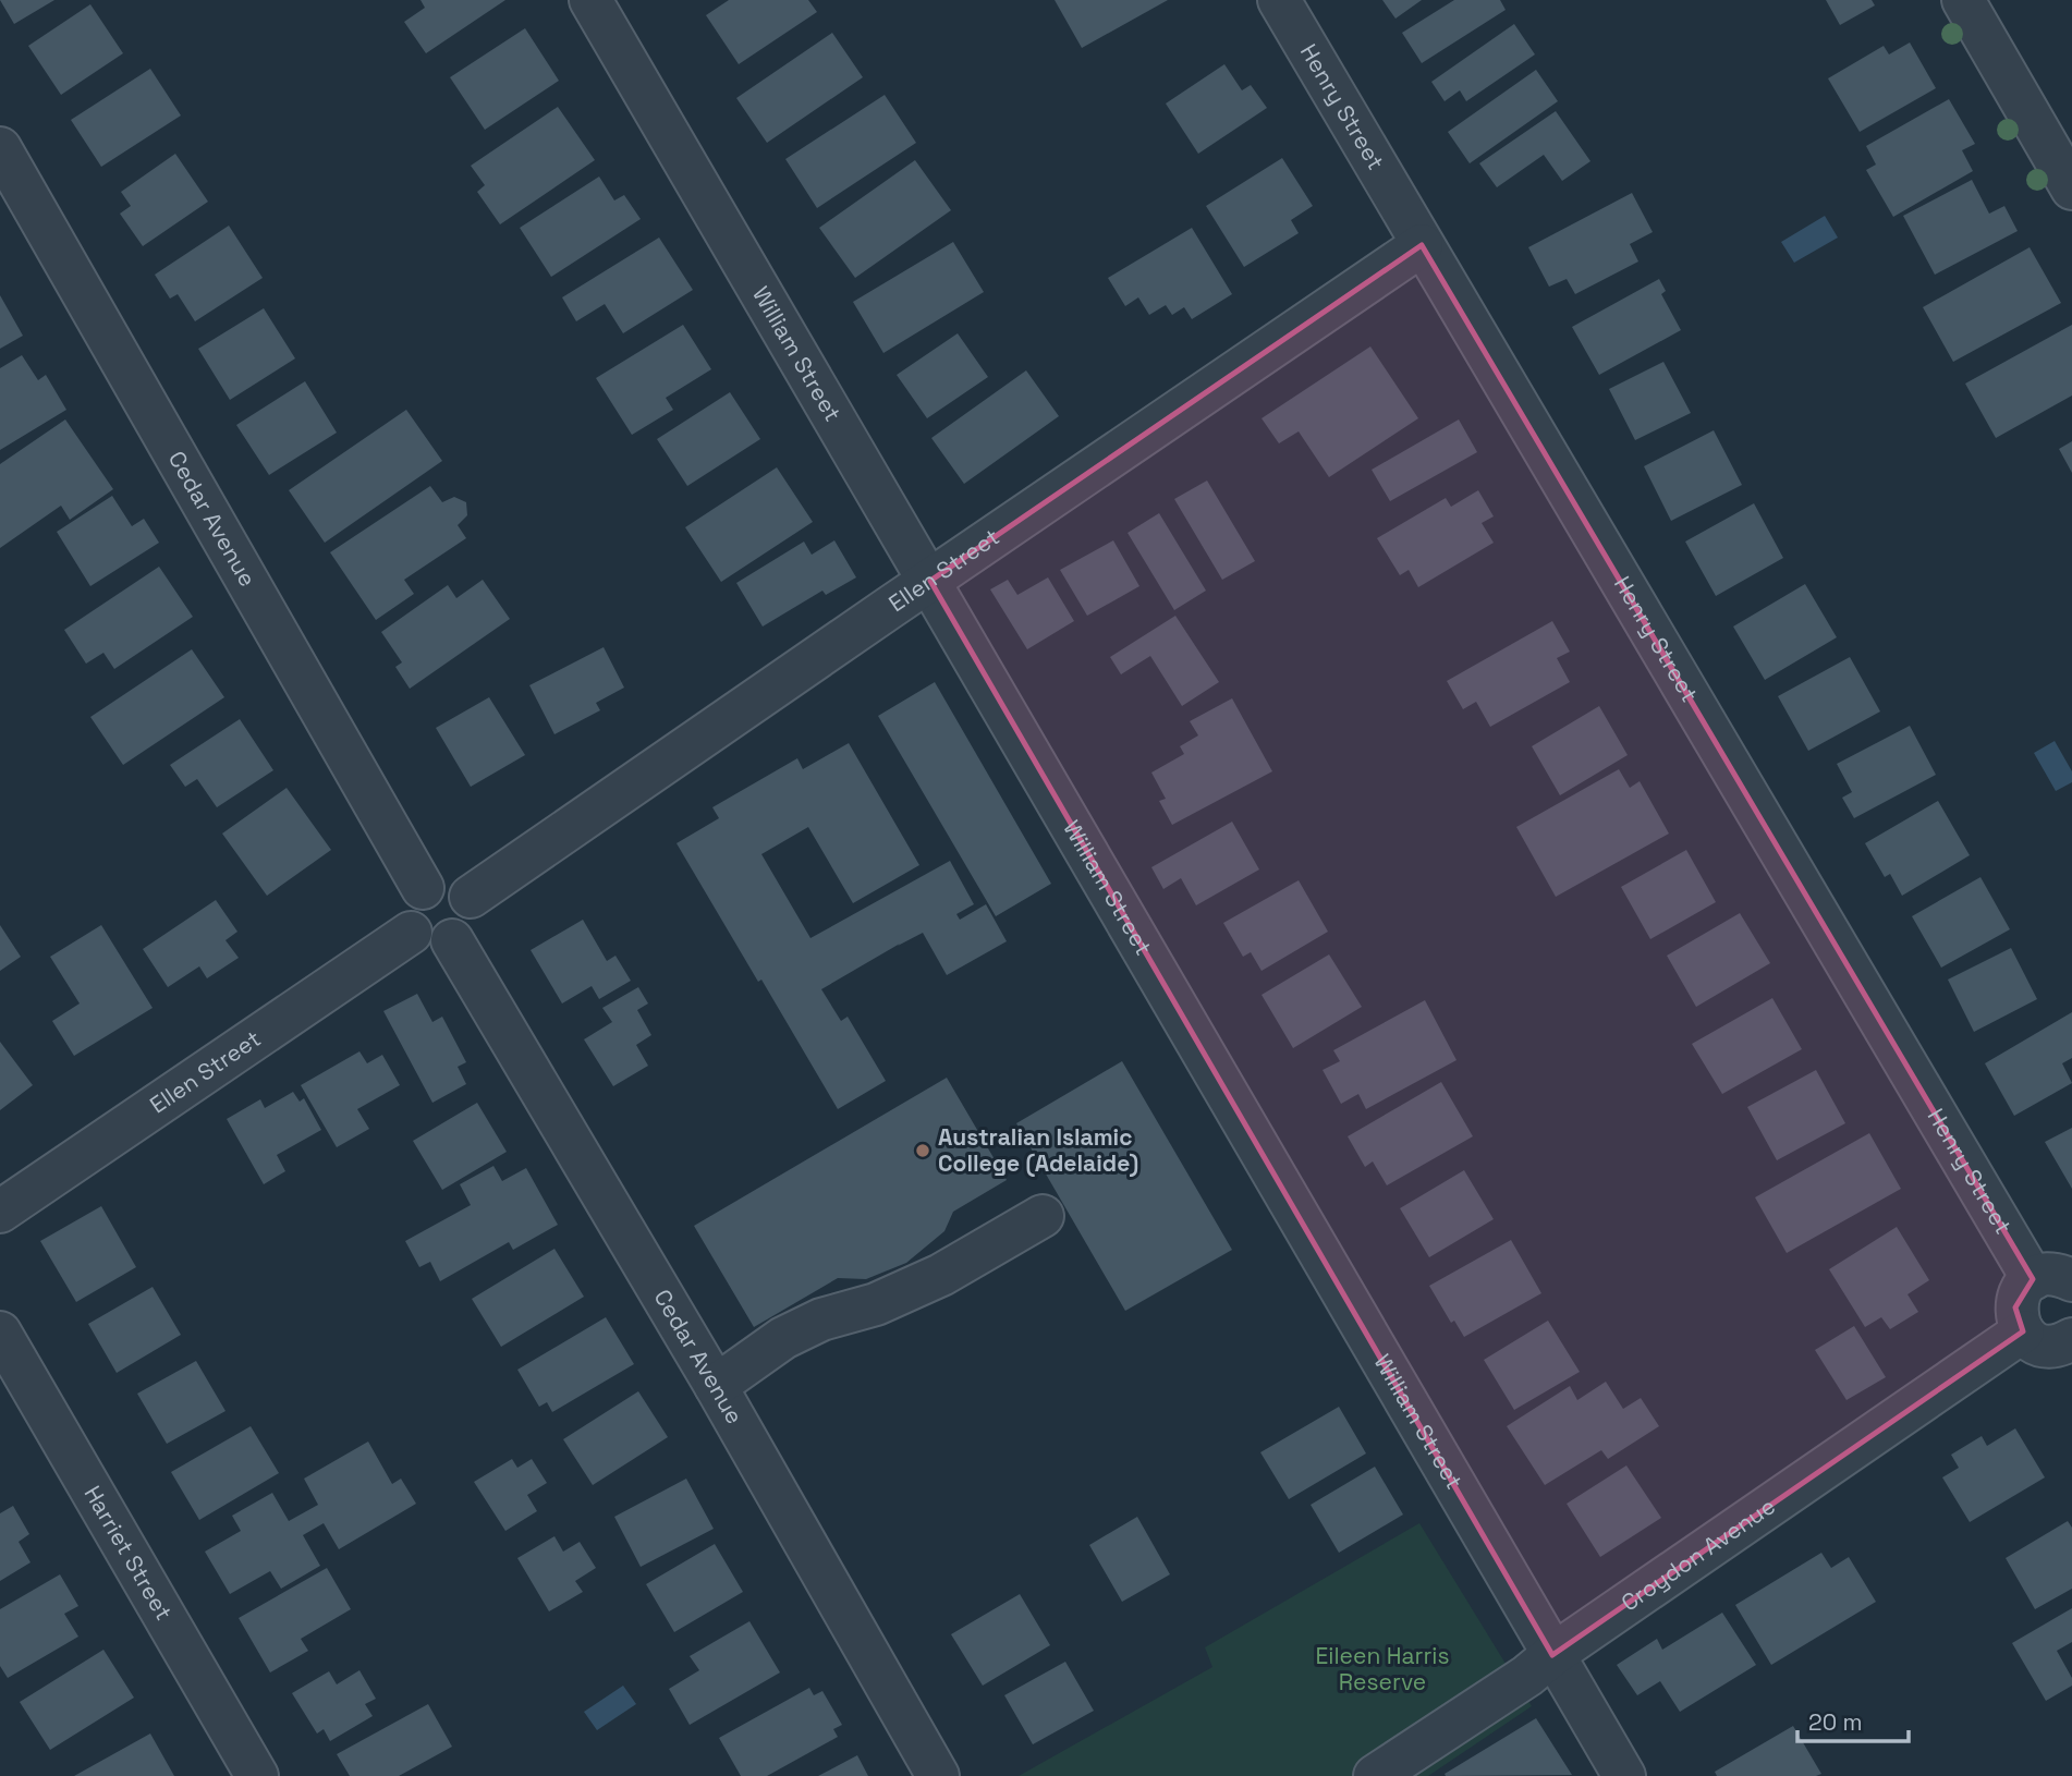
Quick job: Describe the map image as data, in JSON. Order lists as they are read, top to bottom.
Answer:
{
  "streets": {
    "street": [
      "Henry Street",
      "William Street",
      "Cedar Avenue",
      "Ellen Street",
      "Harriet Street",
      "Croydon Avenue"
    ]
  },
  "crossings": [
    ["Henry Street", "Ellen Street"],
    ["William Street", "Ellen Street"],
    ["William Street", "Croydon Avenue"],
    ["Cedar Avenue", "Ellen Street"]
  ],
  "parks": ["Eileen Harris Reserve"],
  "places": ["Australian Islamic College (Adelaide)"],
  "scale_bar": "20 m"
}
